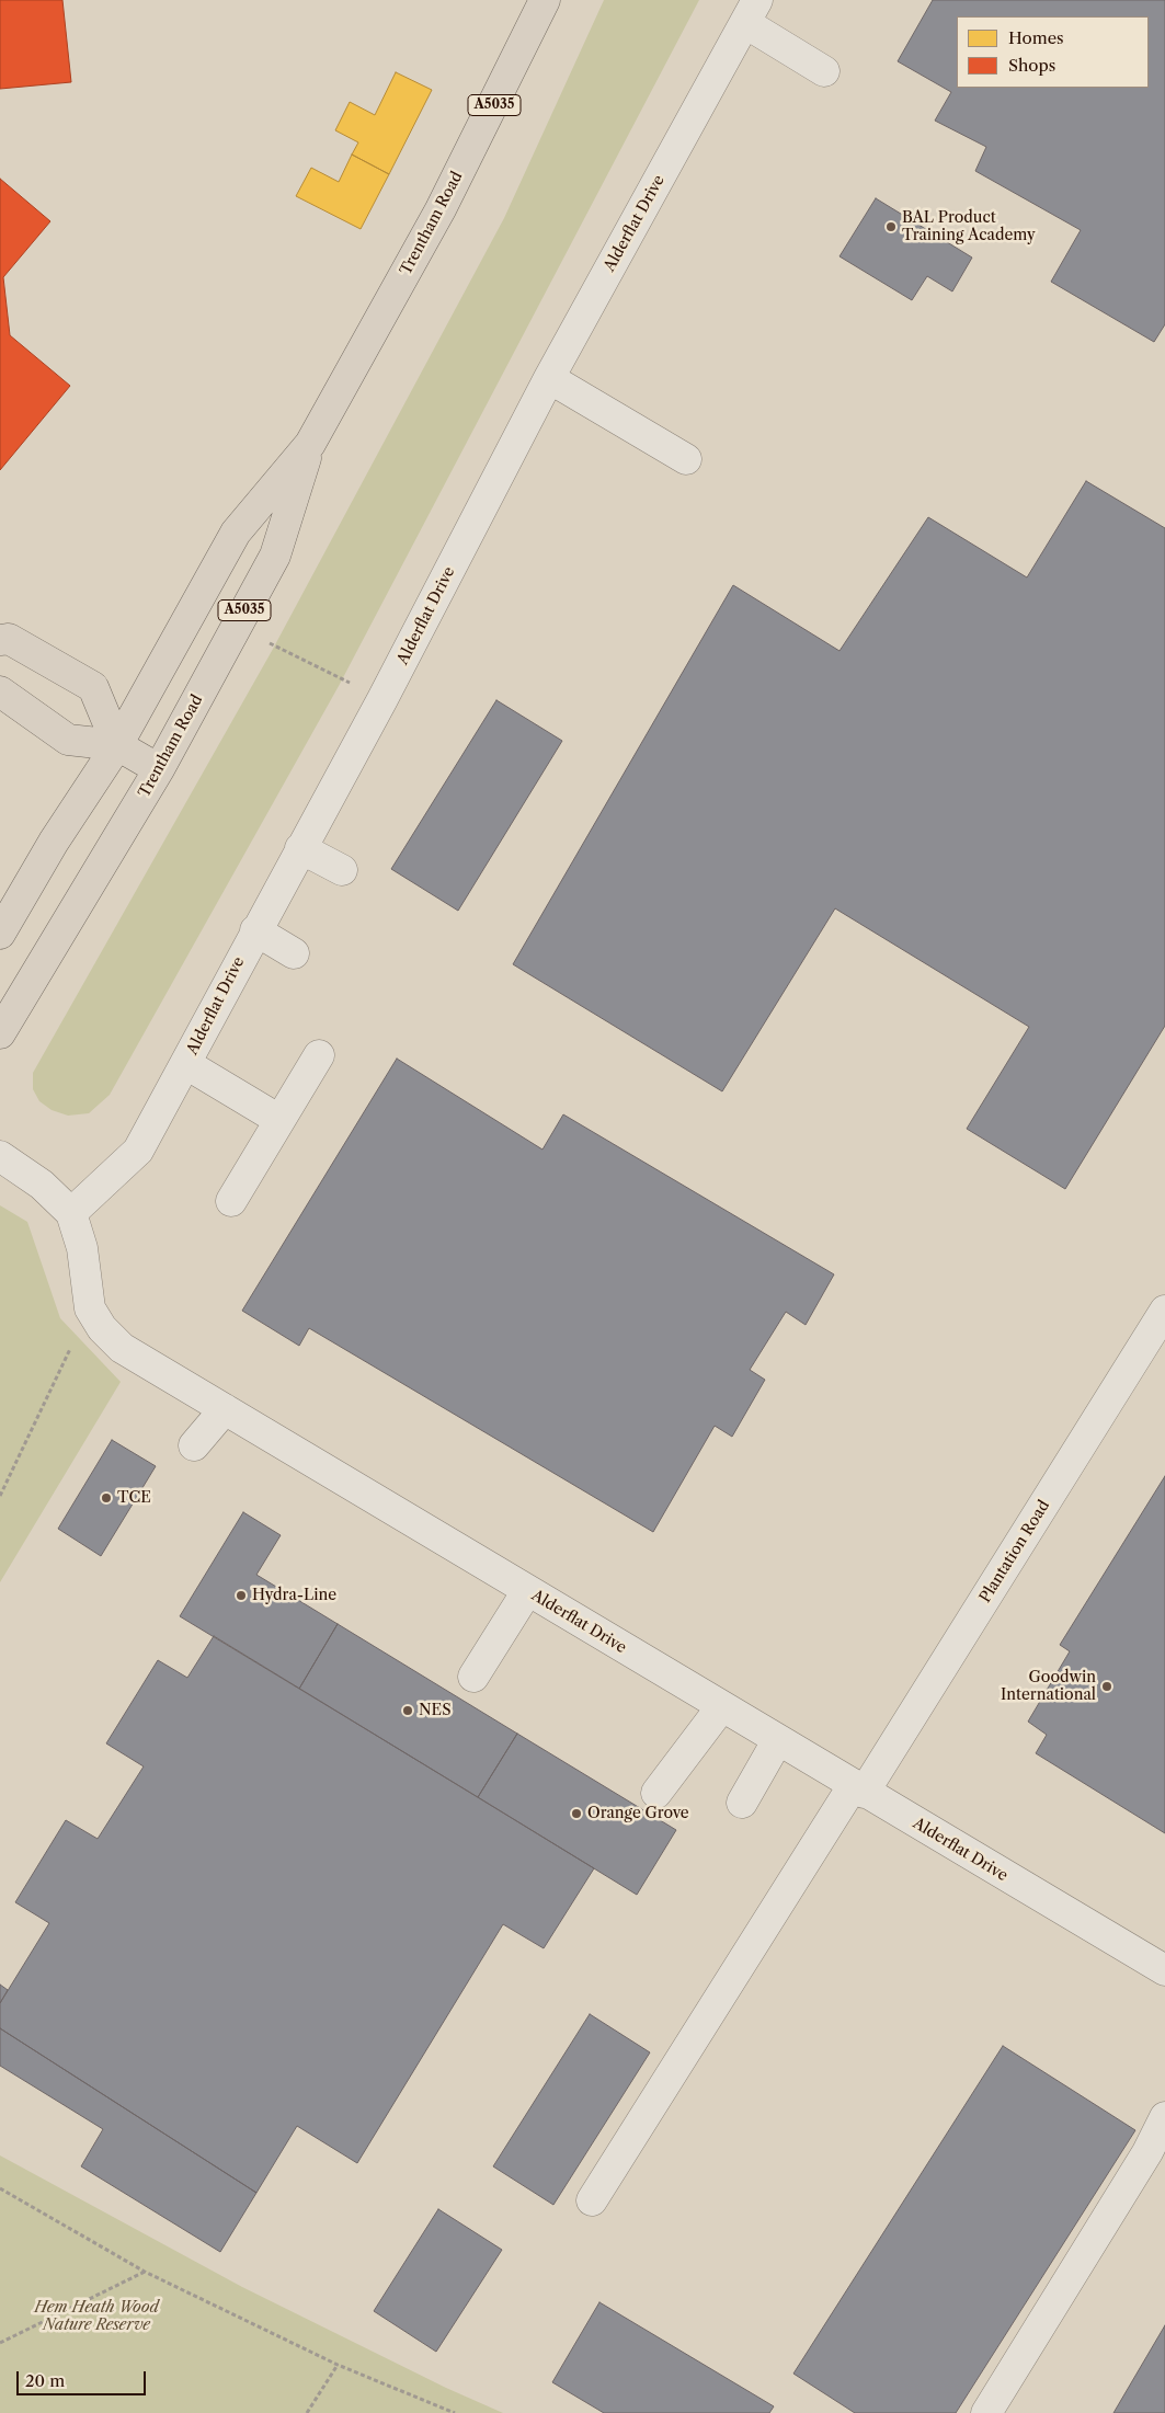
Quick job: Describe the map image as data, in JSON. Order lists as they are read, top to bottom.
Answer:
{
  "streets": {
    "main road": ["A5035", "Trentham Road"],
    "street": ["Alderflat Drive", "Plantation Road"]
  },
  "crossings": [
    ["Alderflat Drive", "Plantation Road"]
  ],
  "parks": ["Hem Heath Wood Nature Reserve"],
  "places": [
    "BAL Product Training Academy",
    "TCE",
    "Hydra-Line",
    "Goodwin International",
    "NES",
    "Orange Grove"
  ],
  "legend": ["Homes", "Shops"],
  "scale_bar": "20 m"
}
